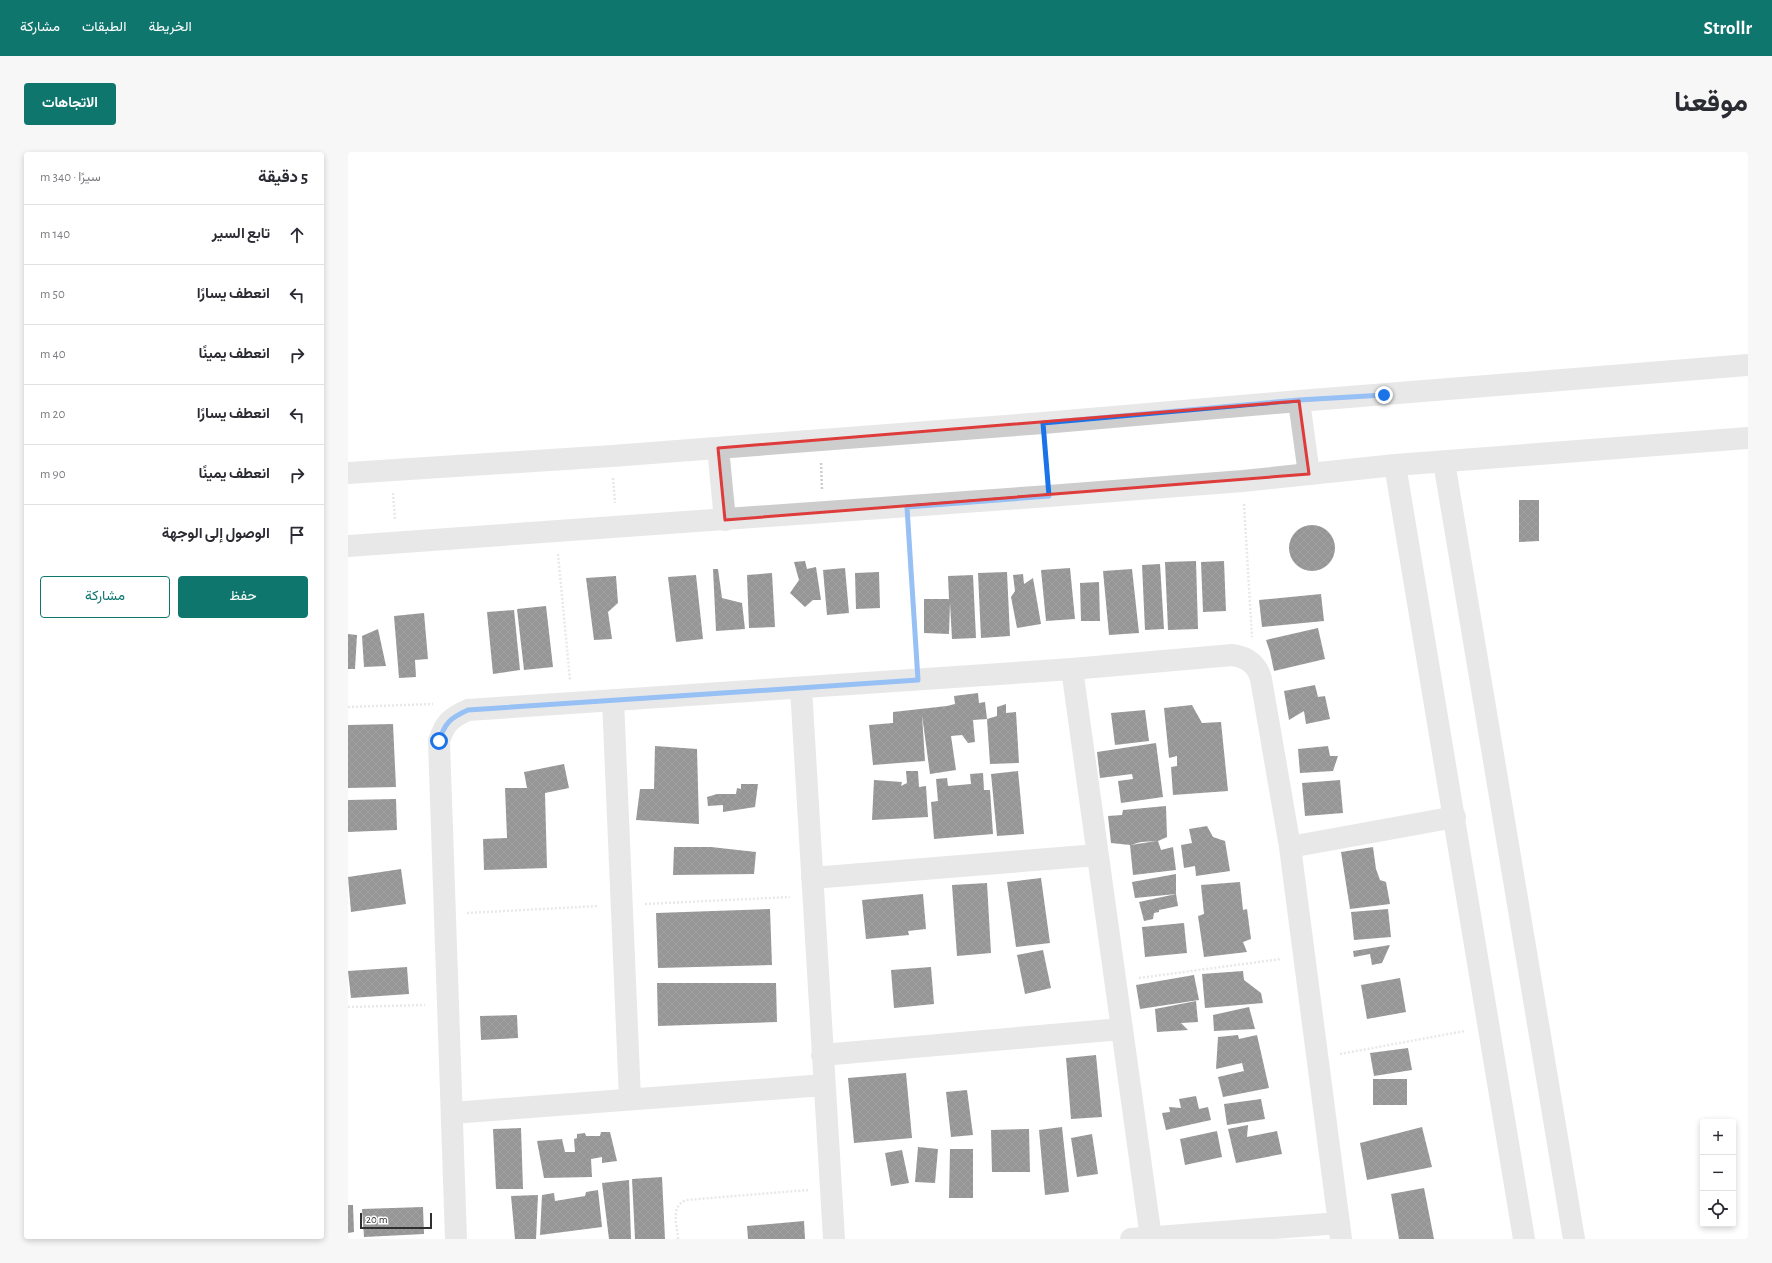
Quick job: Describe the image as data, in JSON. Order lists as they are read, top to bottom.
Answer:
{
  "scale_bar": "20 m",
  "page": {
    "header": "Strollr",
    "nav": ["الخريطة", "الطبقات", "مشاركة"],
    "title": "موقعنا",
    "buttons": [
      "الاتجاهات",
      ["حفظ", "مشاركة"]
    ],
    "heading": ["5 دقيقة", "سيرًا · 340 m"],
    "list": [
      ["تابع السير", "140 m"],
      ["انعطف يسارًا", "50 m"],
      ["انعطف يمينًا", "40 m"],
      ["انعطف يسارًا", "20 m"],
      ["انعطف يمينًا", "90 m"],
      "الوصول إلى الوجهة"
    ],
    "map_buttons": ["+", "−"],
    "scale": "20 m"
  }
}
